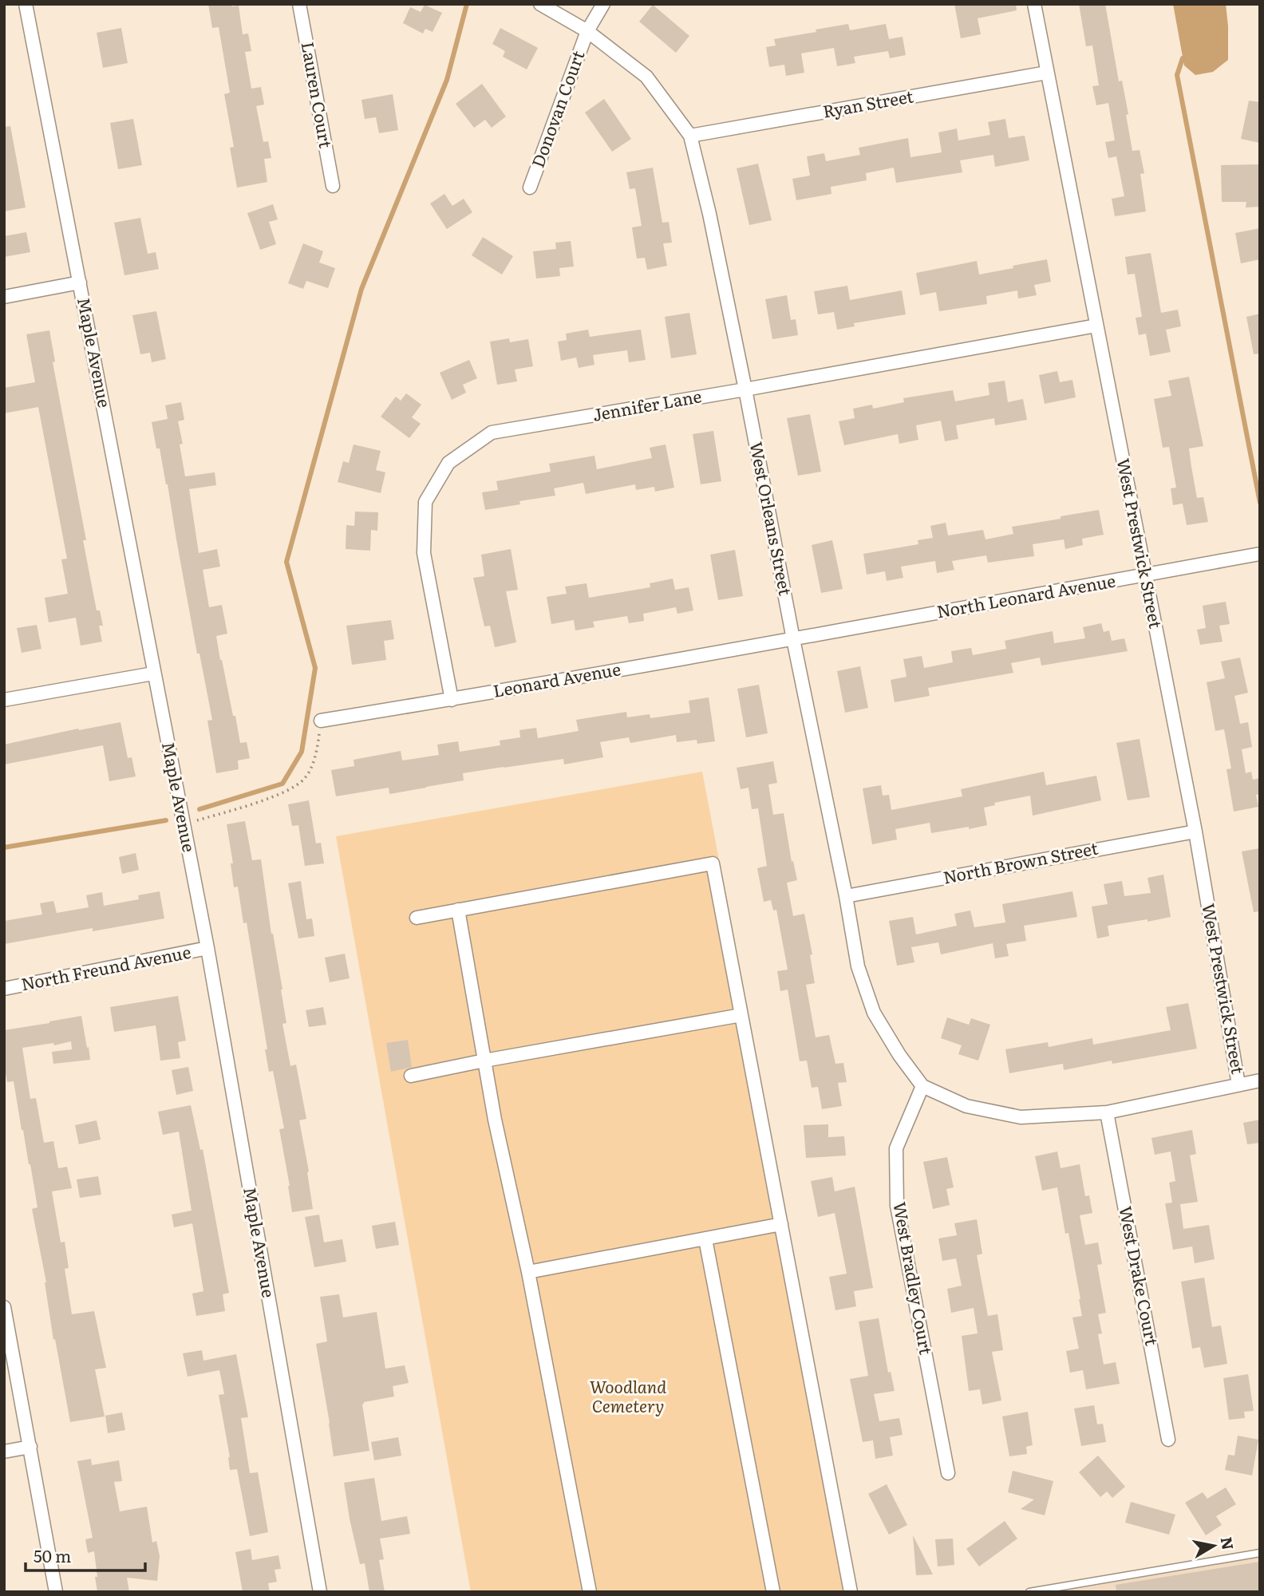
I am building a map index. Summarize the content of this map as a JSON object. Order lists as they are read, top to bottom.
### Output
{
  "streets": {
    "street": [
      "Lauren Court",
      "Ryan Street",
      "Donovan Court",
      "Maple Avenue",
      "Jennifer Lane",
      "West Orleans Street",
      "West Prestwick Street",
      "North Leonard Avenue",
      "Leonard Avenue",
      "North Brown Street",
      "North Freund Avenue",
      "West Drake Court",
      "West Bradley Court"
    ]
  },
  "crossings": [
    ["Ryan Street", "West Orleans Street"],
    ["Ryan Street", "West Prestwick Street"],
    ["Donovan Court", "West Orleans Street"],
    ["Maple Avenue", "North Freund Avenue"],
    ["Jennifer Lane", "West Orleans Street"],
    ["Jennifer Lane", "West Prestwick Street"],
    ["Jennifer Lane", "Leonard Avenue"],
    ["West Orleans Street", "North Leonard Avenue"],
    ["West Orleans Street", "Leonard Avenue"],
    ["West Orleans Street", "North Brown Street"],
    ["West Orleans Street", "West Bradley Court"],
    ["West Prestwick Street", "North Leonard Avenue"],
    ["West Prestwick Street", "North Brown Street"],
    ["North Leonard Avenue", "Leonard Avenue"]
  ],
  "parks": ["Woodland Cemetery"],
  "scale_bar": "50 m",
  "north": "right"
}
